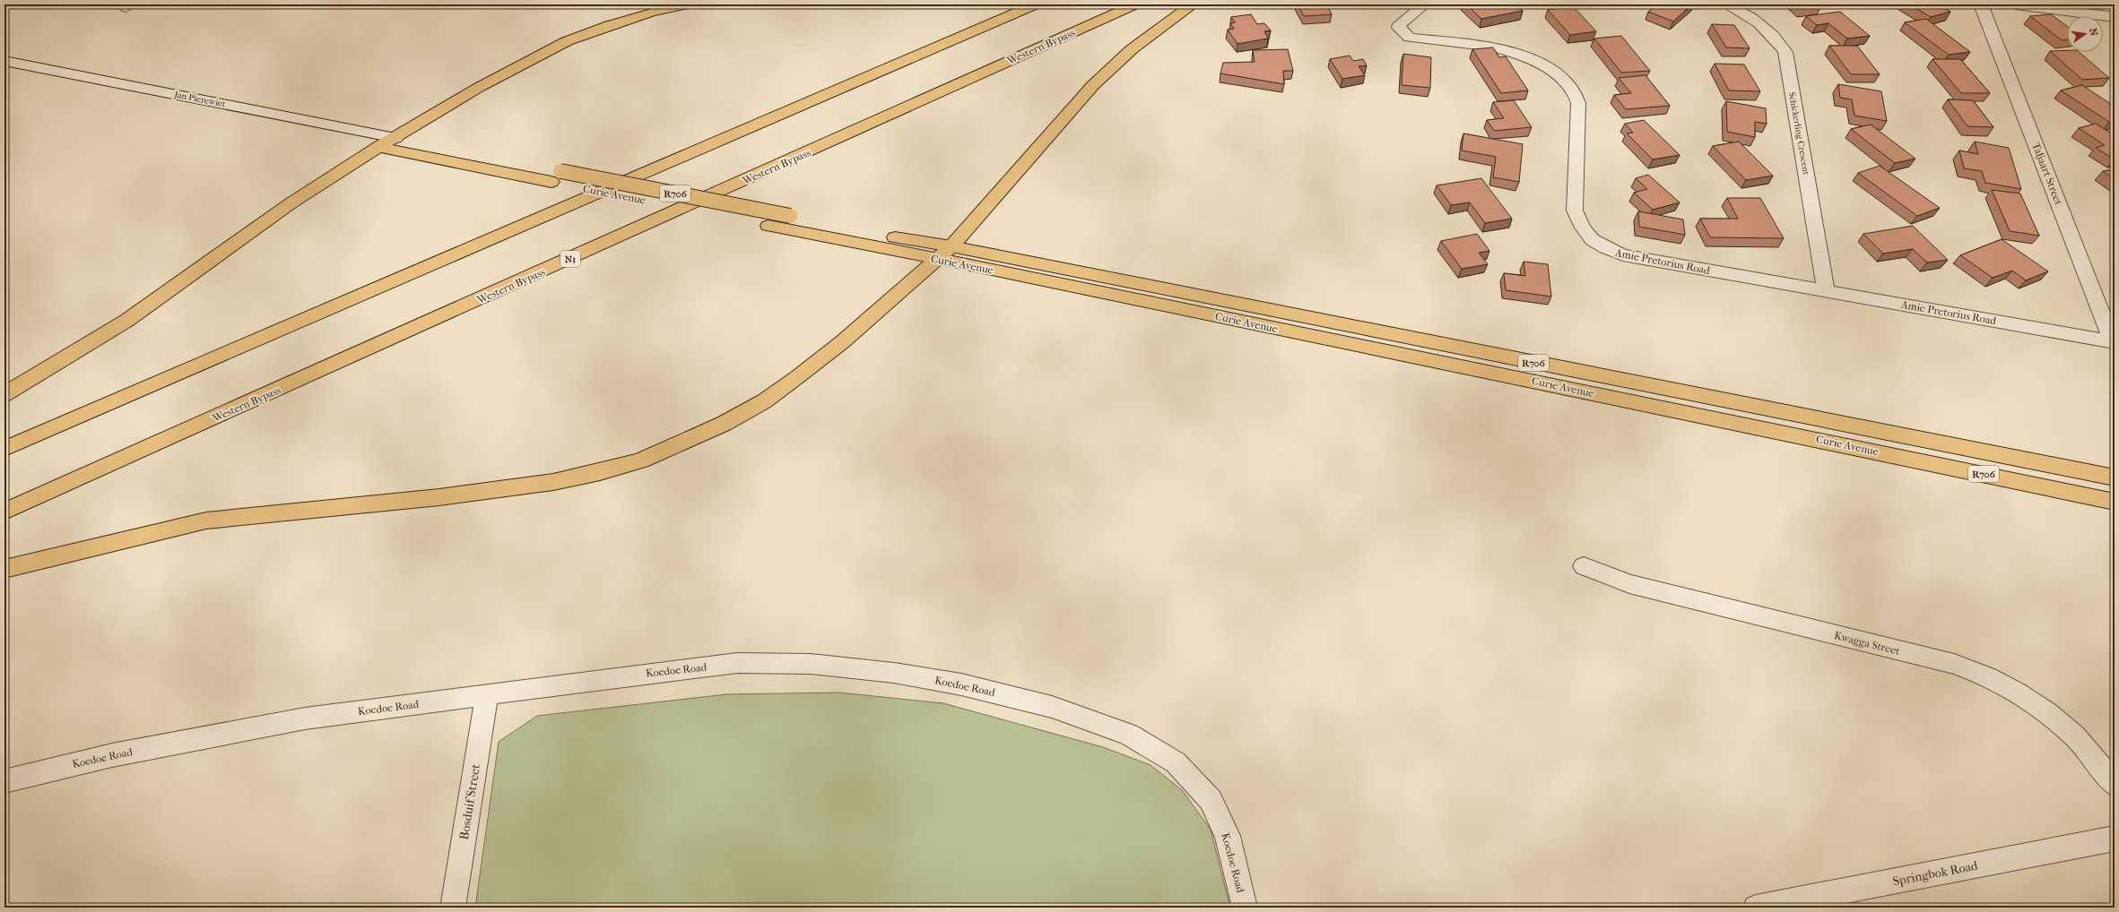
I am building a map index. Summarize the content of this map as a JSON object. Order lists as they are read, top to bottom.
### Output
{
  "streets": {
    "main road": [
      "Western Bypass",
      "R706",
      "Curie Avenue",
      "N1"
    ],
    "street": [
      "Jan Pierewiet",
      "Schickerling Crescent",
      "Taljaart Street",
      "Amie Pretorius Road",
      "Kwagga Street",
      "Koedoe Road",
      "Bosduif Street",
      "Springbok Road"
    ]
  },
  "crossings": [
    ["Jan Pierewiet", "Curie Avenue"],
    ["Schickerling Crescent", "Amie Pretorius Road"],
    ["Taljaart Street", "Amie Pretorius Road"],
    ["Koedoe Road", "Bosduif Street"]
  ],
  "north": "right"
}
